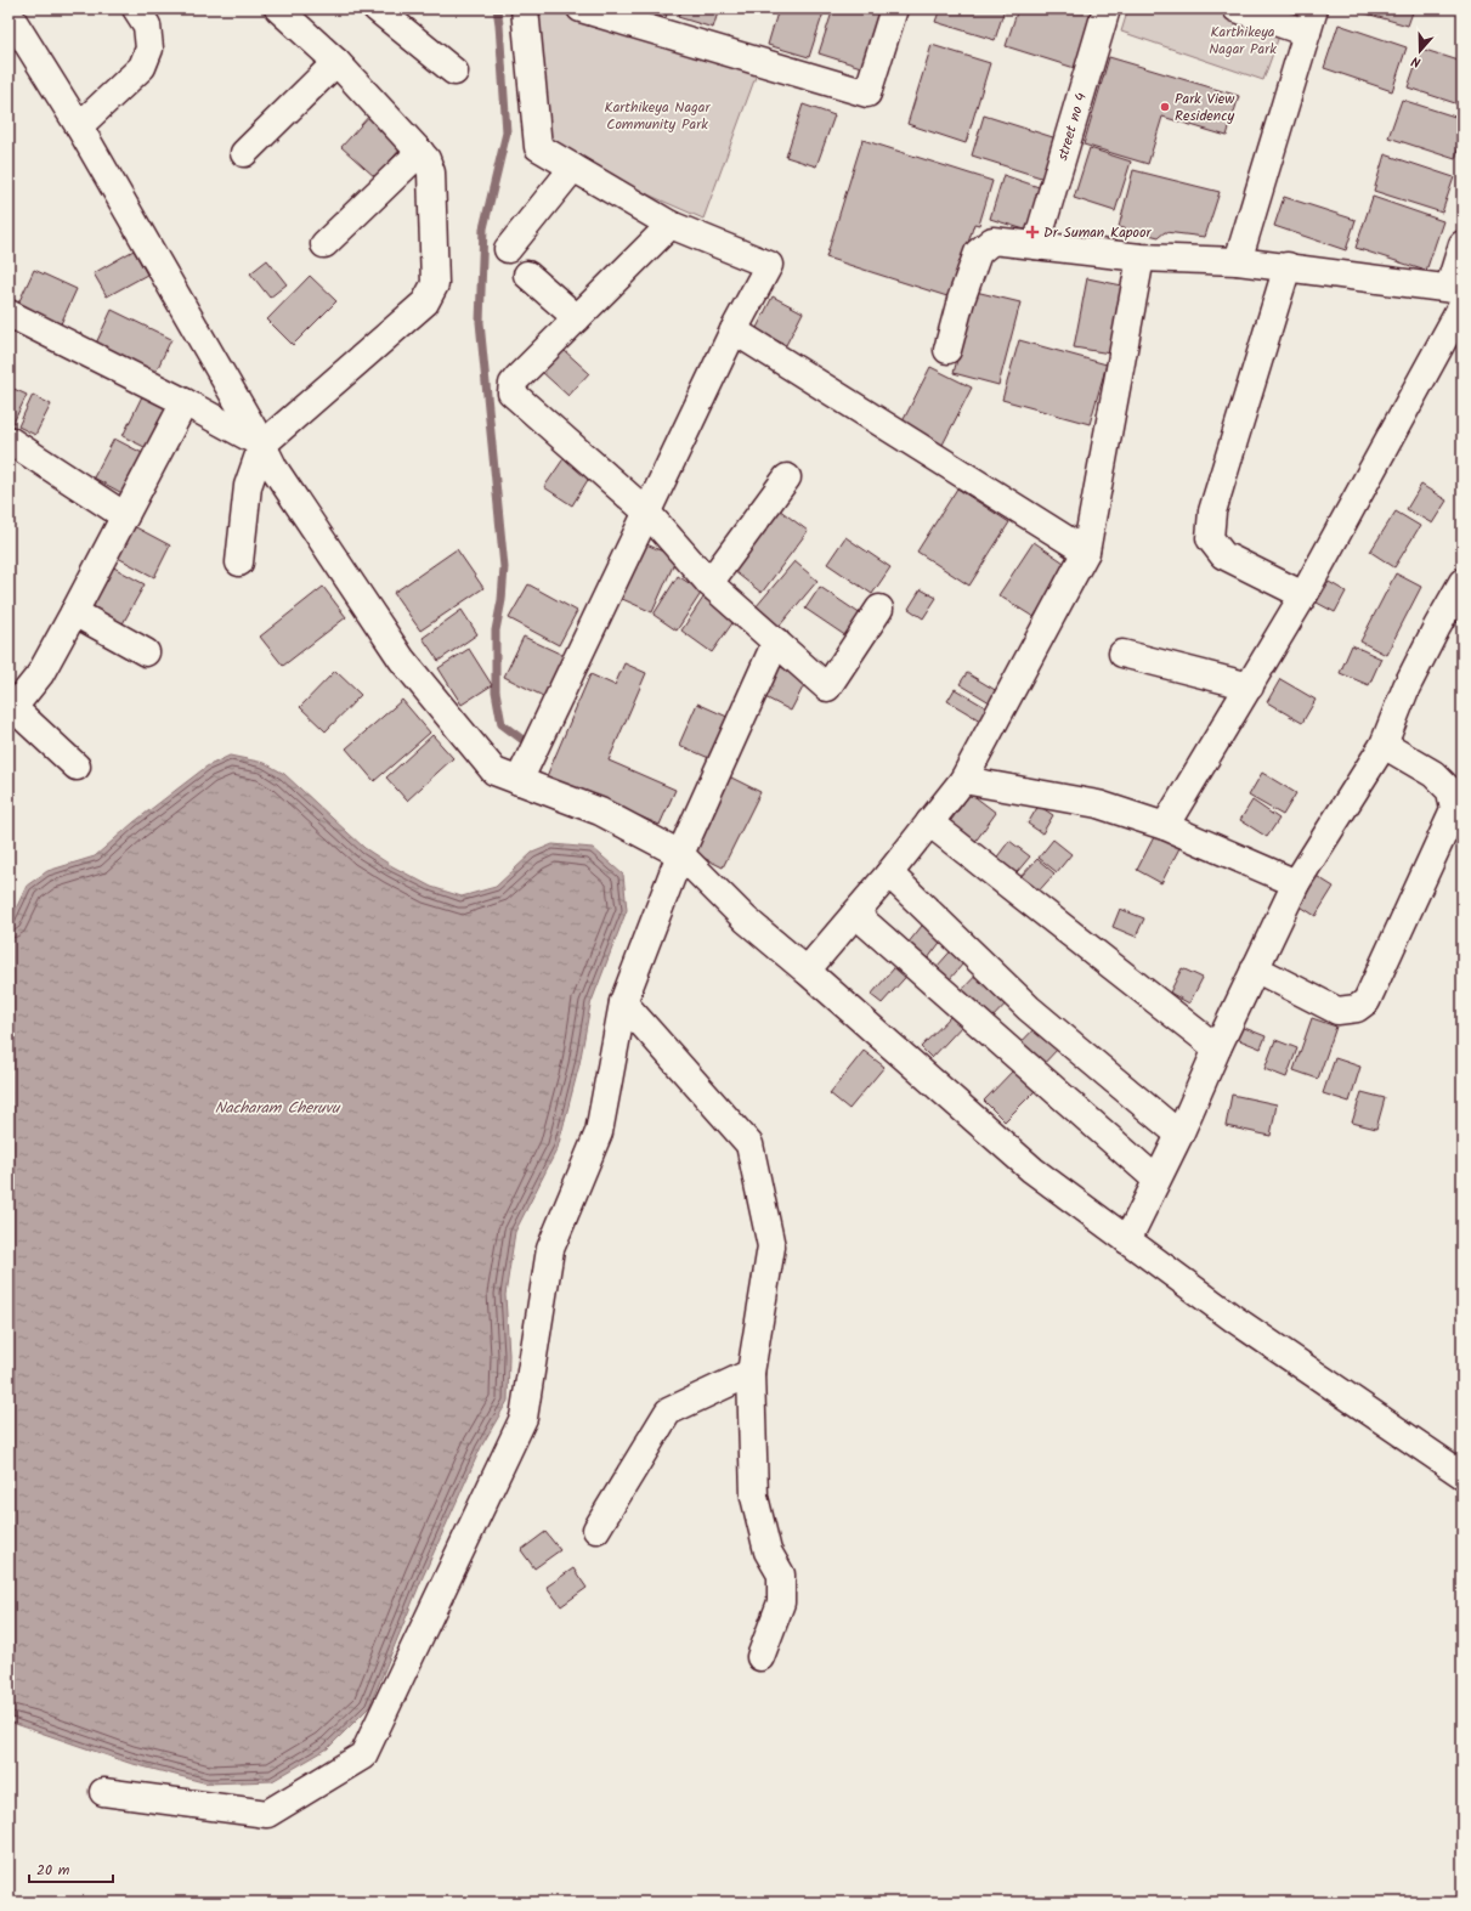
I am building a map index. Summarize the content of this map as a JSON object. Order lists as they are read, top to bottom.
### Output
{
  "streets": {
    "street": ["street no 4"]
  },
  "water": ["Nacharam Cheruvu"],
  "parks": ["Karthikeya Nagar Park", "Karthikeya Nagar Community Park"],
  "places": {
    "other": ["Park View Residency"],
    "health": ["Dr Suman Kapoor"]
  },
  "scale_bar": "20 m",
  "north": "bottom"
}
